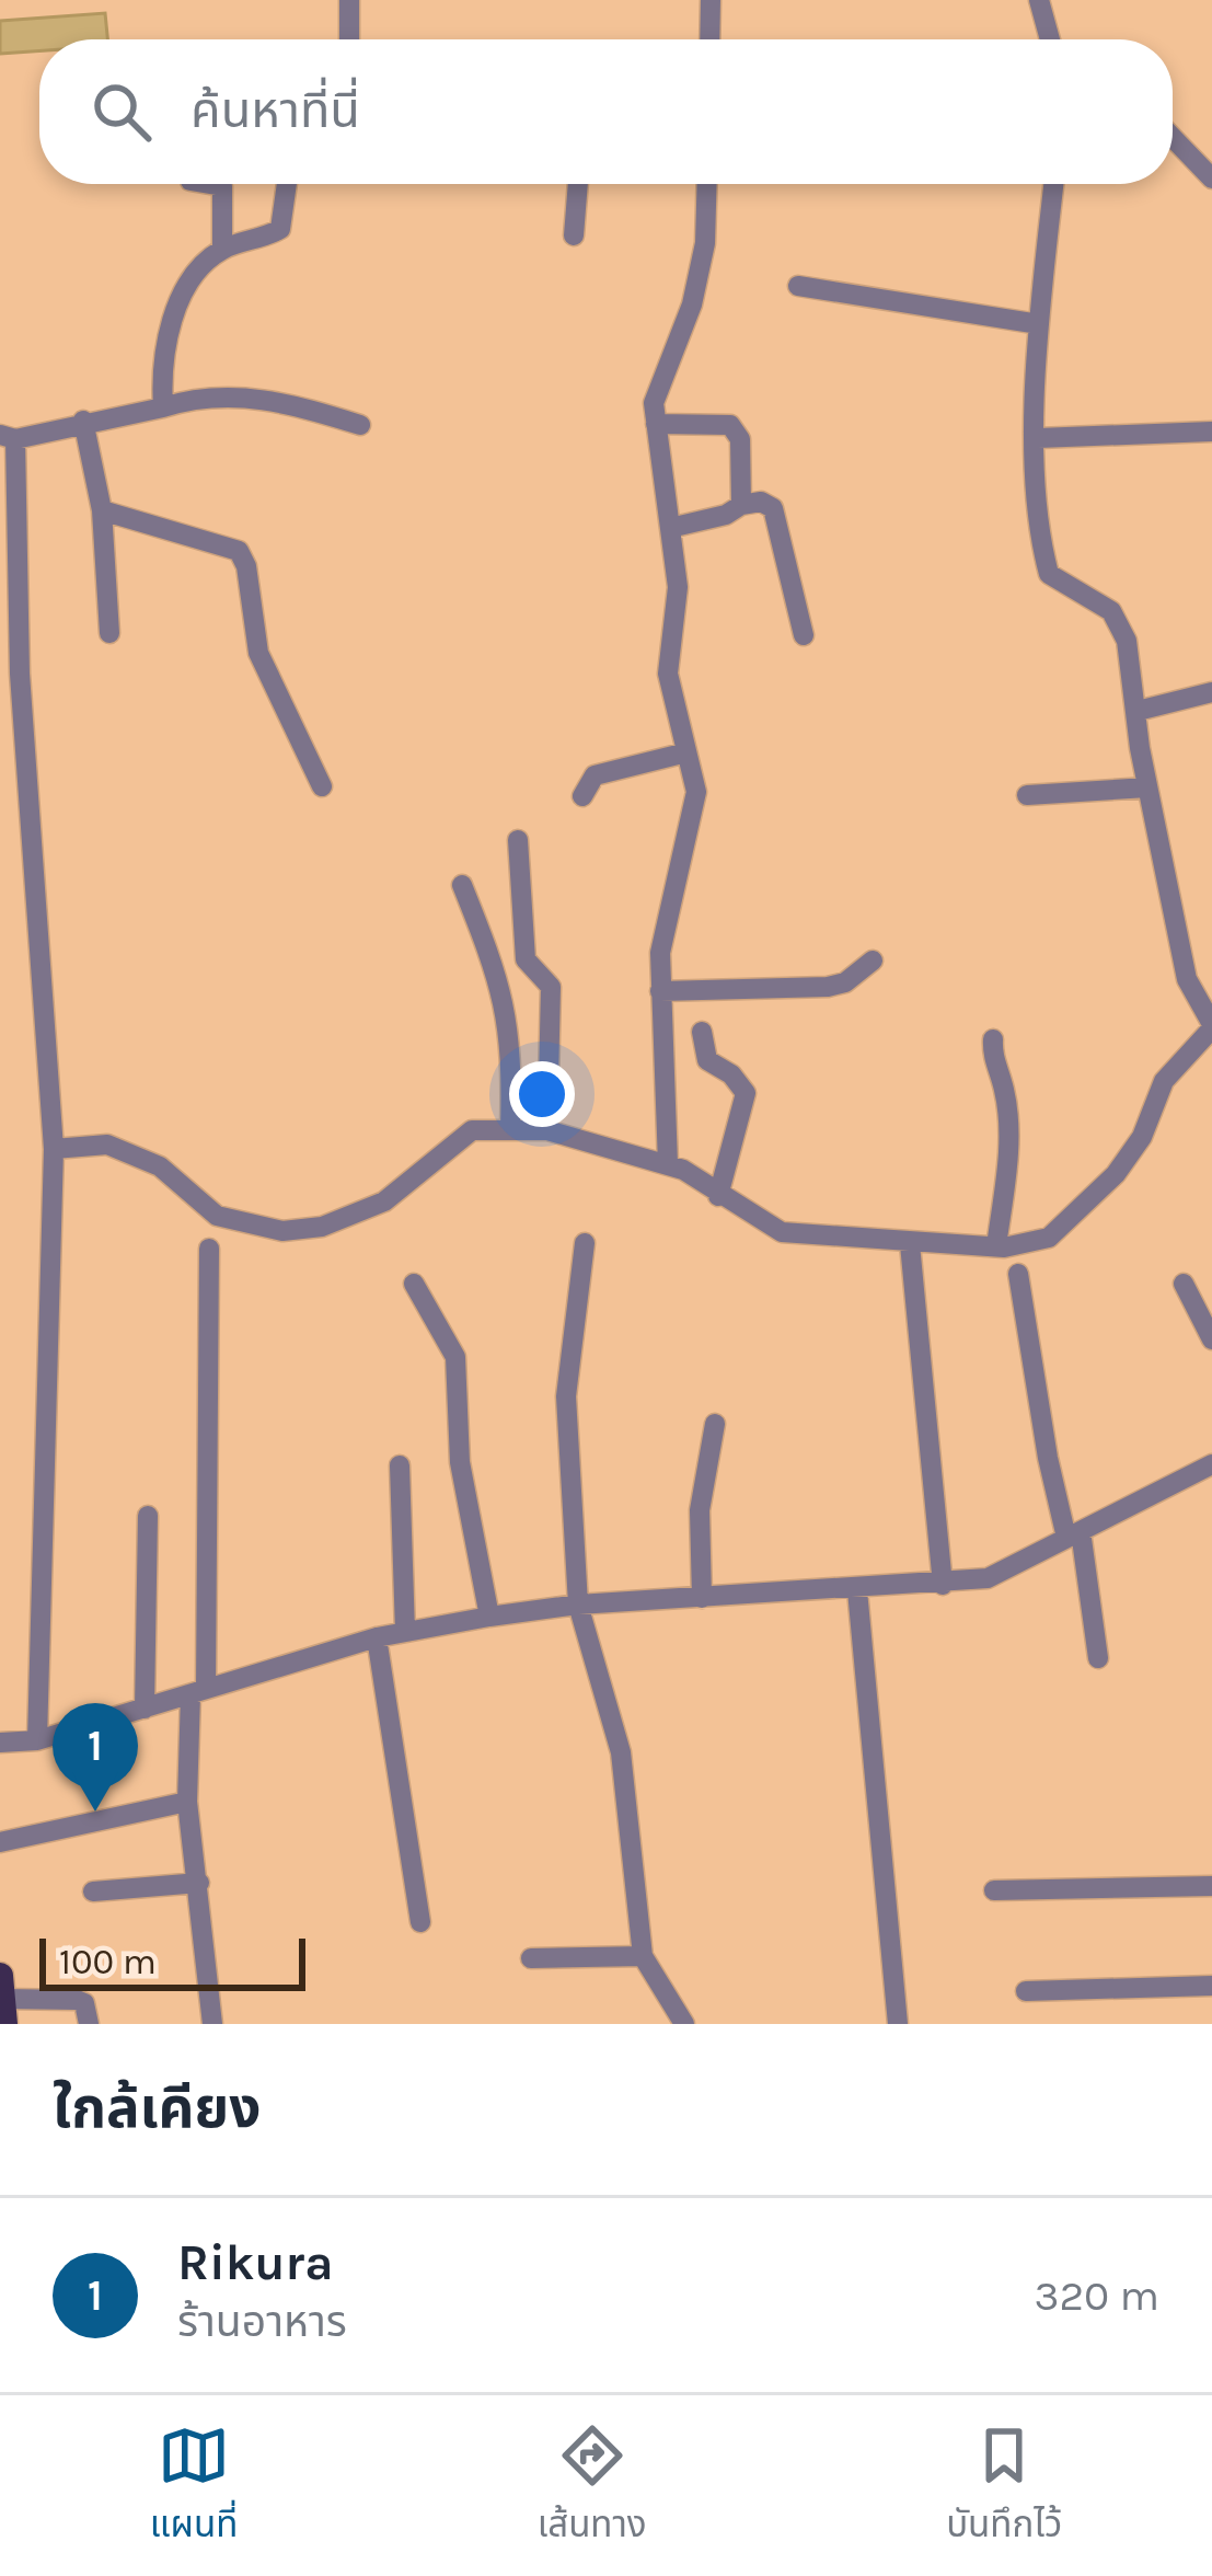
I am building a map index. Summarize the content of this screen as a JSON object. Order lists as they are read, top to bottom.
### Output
{
  "scale_bar": "100 m",
  "page": {
    "search": "ค้นหาที่นี่",
    "pins": "1",
    "scale": "100 m",
    "heading": "ใกล้เคียง",
    "list": [
      {
        "mark": "1",
        "name": "Rikura",
        "note": "ร้านอาหาร",
        "value": "320 m"
      }
    ],
    "nav": ["แผนที่", "เส้นทาง", "บันทึกไว้"]
  }
}
